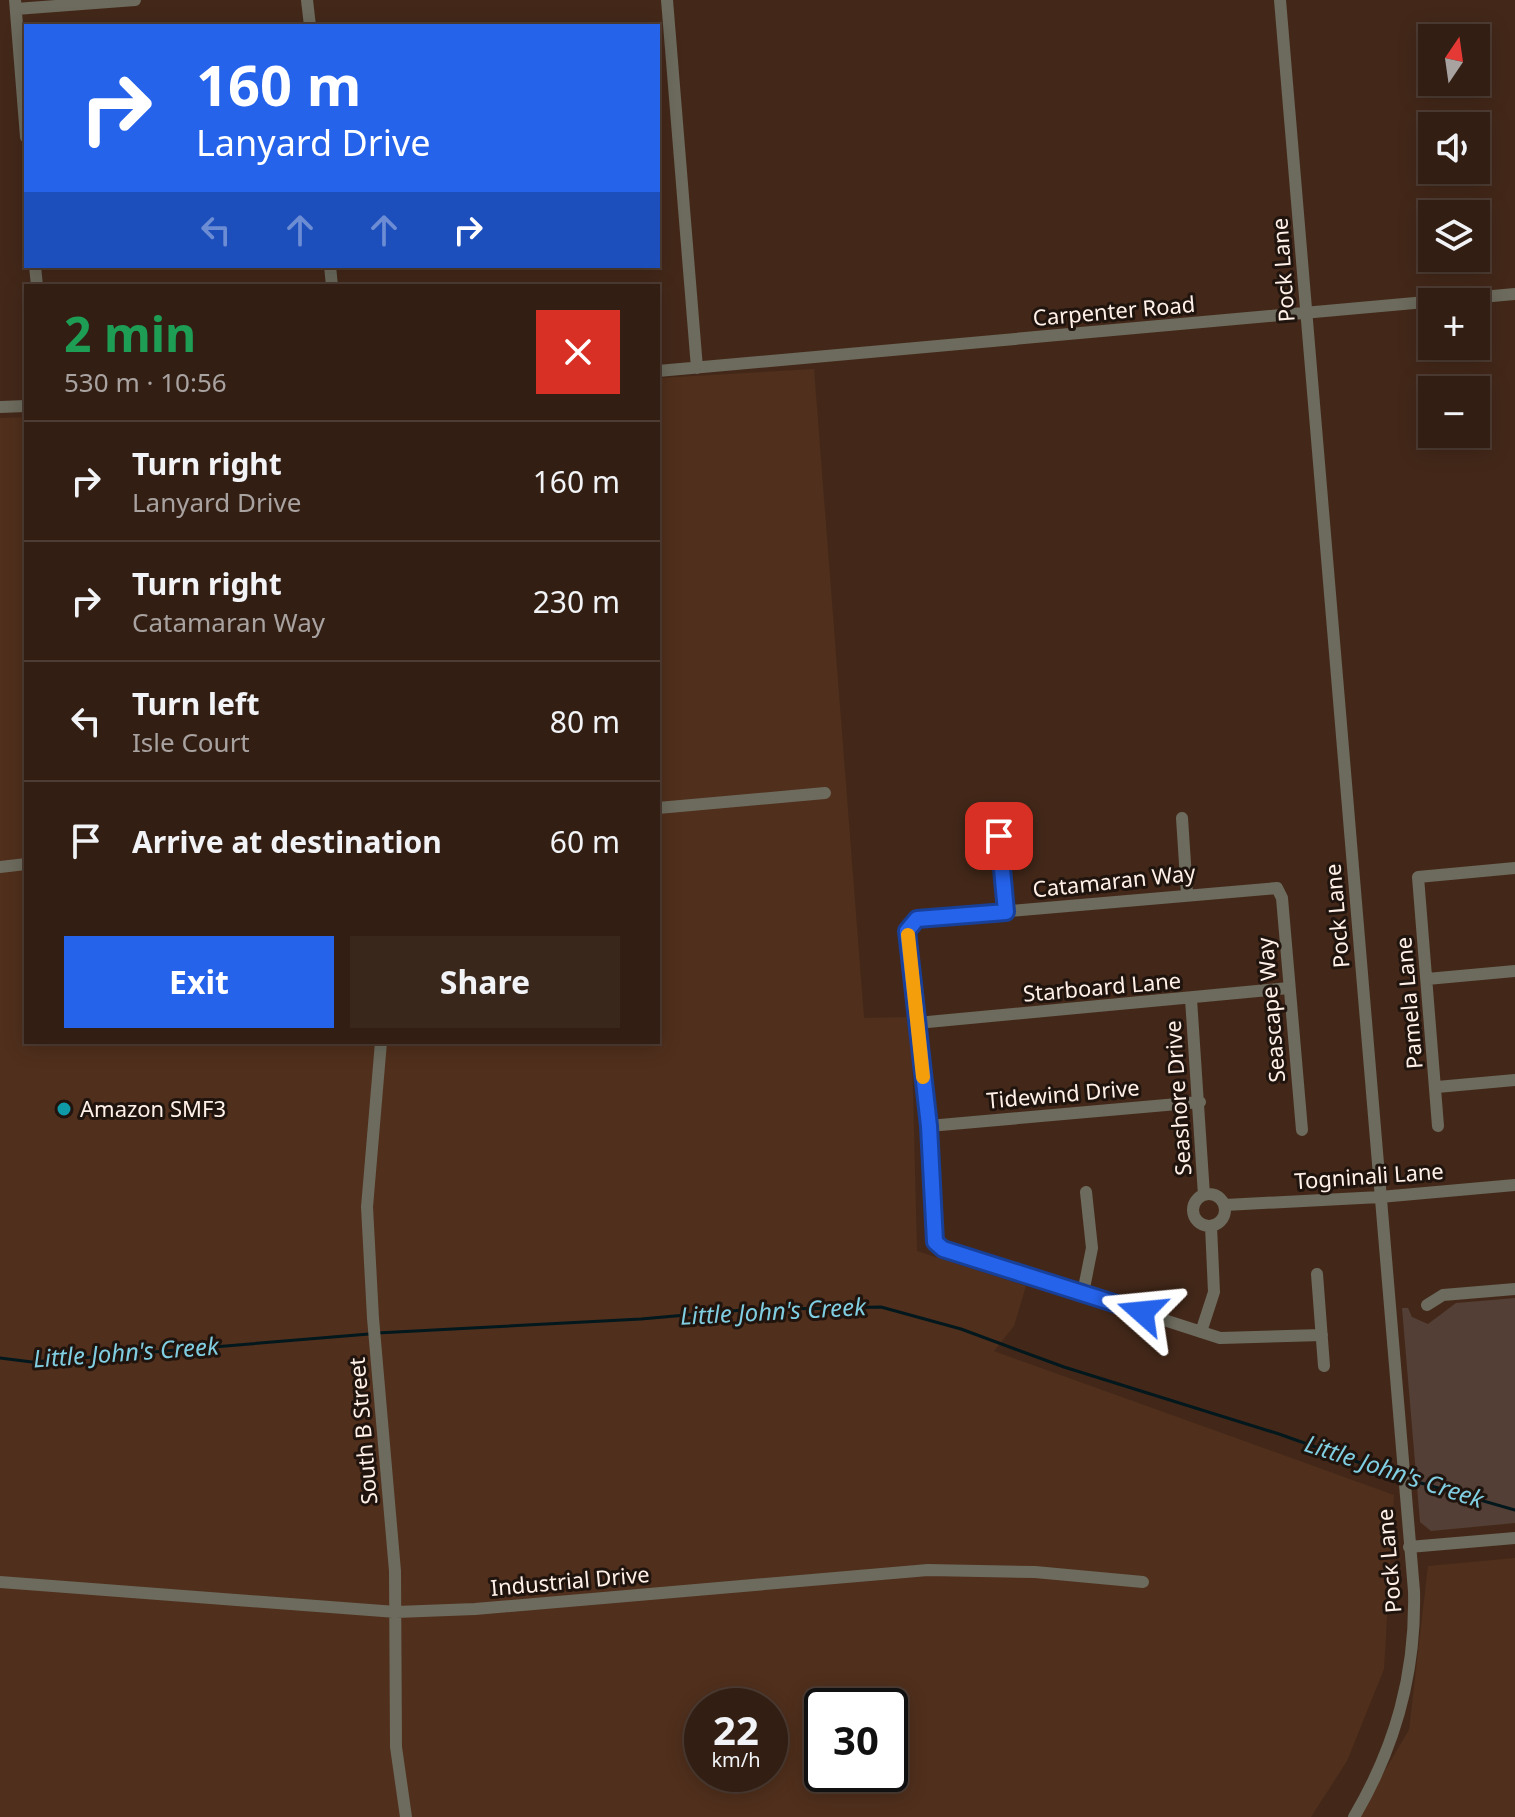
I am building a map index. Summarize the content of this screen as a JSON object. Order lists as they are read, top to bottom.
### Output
{
  "streets": {
    "street": [
      "Pock Lane",
      "Carpenter Road",
      "Catamaran Way",
      "Starboard Lane",
      "Pamela Lane",
      "Seascape Way",
      "Tidewind Drive",
      "Seashore Drive",
      "Togninali Lane",
      "South B Street",
      "Industrial Drive"
    ]
  },
  "crossings": [
    ["Pock Lane", "Carpenter Road"],
    ["Pock Lane", "Togninali Lane"],
    ["Catamaran Way", "Starboard Lane"],
    ["Catamaran Way", "Seascape Way"],
    ["Starboard Lane", "Seascape Way"],
    ["Starboard Lane", "Seashore Drive"],
    ["Tidewind Drive", "Seashore Drive"],
    ["Seashore Drive", "Togninali Lane"],
    ["South B Street", "Industrial Drive"]
  ],
  "water": ["Little John's Creek"],
  "places": ["Amazon SMF3"],
  "north": "top",
  "page": {
    "map_buttons": ["+", "−"],
    "turn": ["160 m", "Lanyard Drive"],
    "heading": ["2 min", "530 m · 10:56"],
    "list": [
      {
        "name": "Turn right",
        "note": "Lanyard Drive",
        "value": "160 m"
      },
      {
        "name": "Turn right",
        "note": "Catamaran Way",
        "value": "230 m"
      },
      {
        "name": "Turn left",
        "note": "Isle Court",
        "value": "80 m"
      },
      {
        "name": "Arrive at destination",
        "value": "60 m"
      }
    ],
    "buttons": ["Exit", "Share"],
    "speed": "22 km/h",
    "limit": "30"
  }
}
